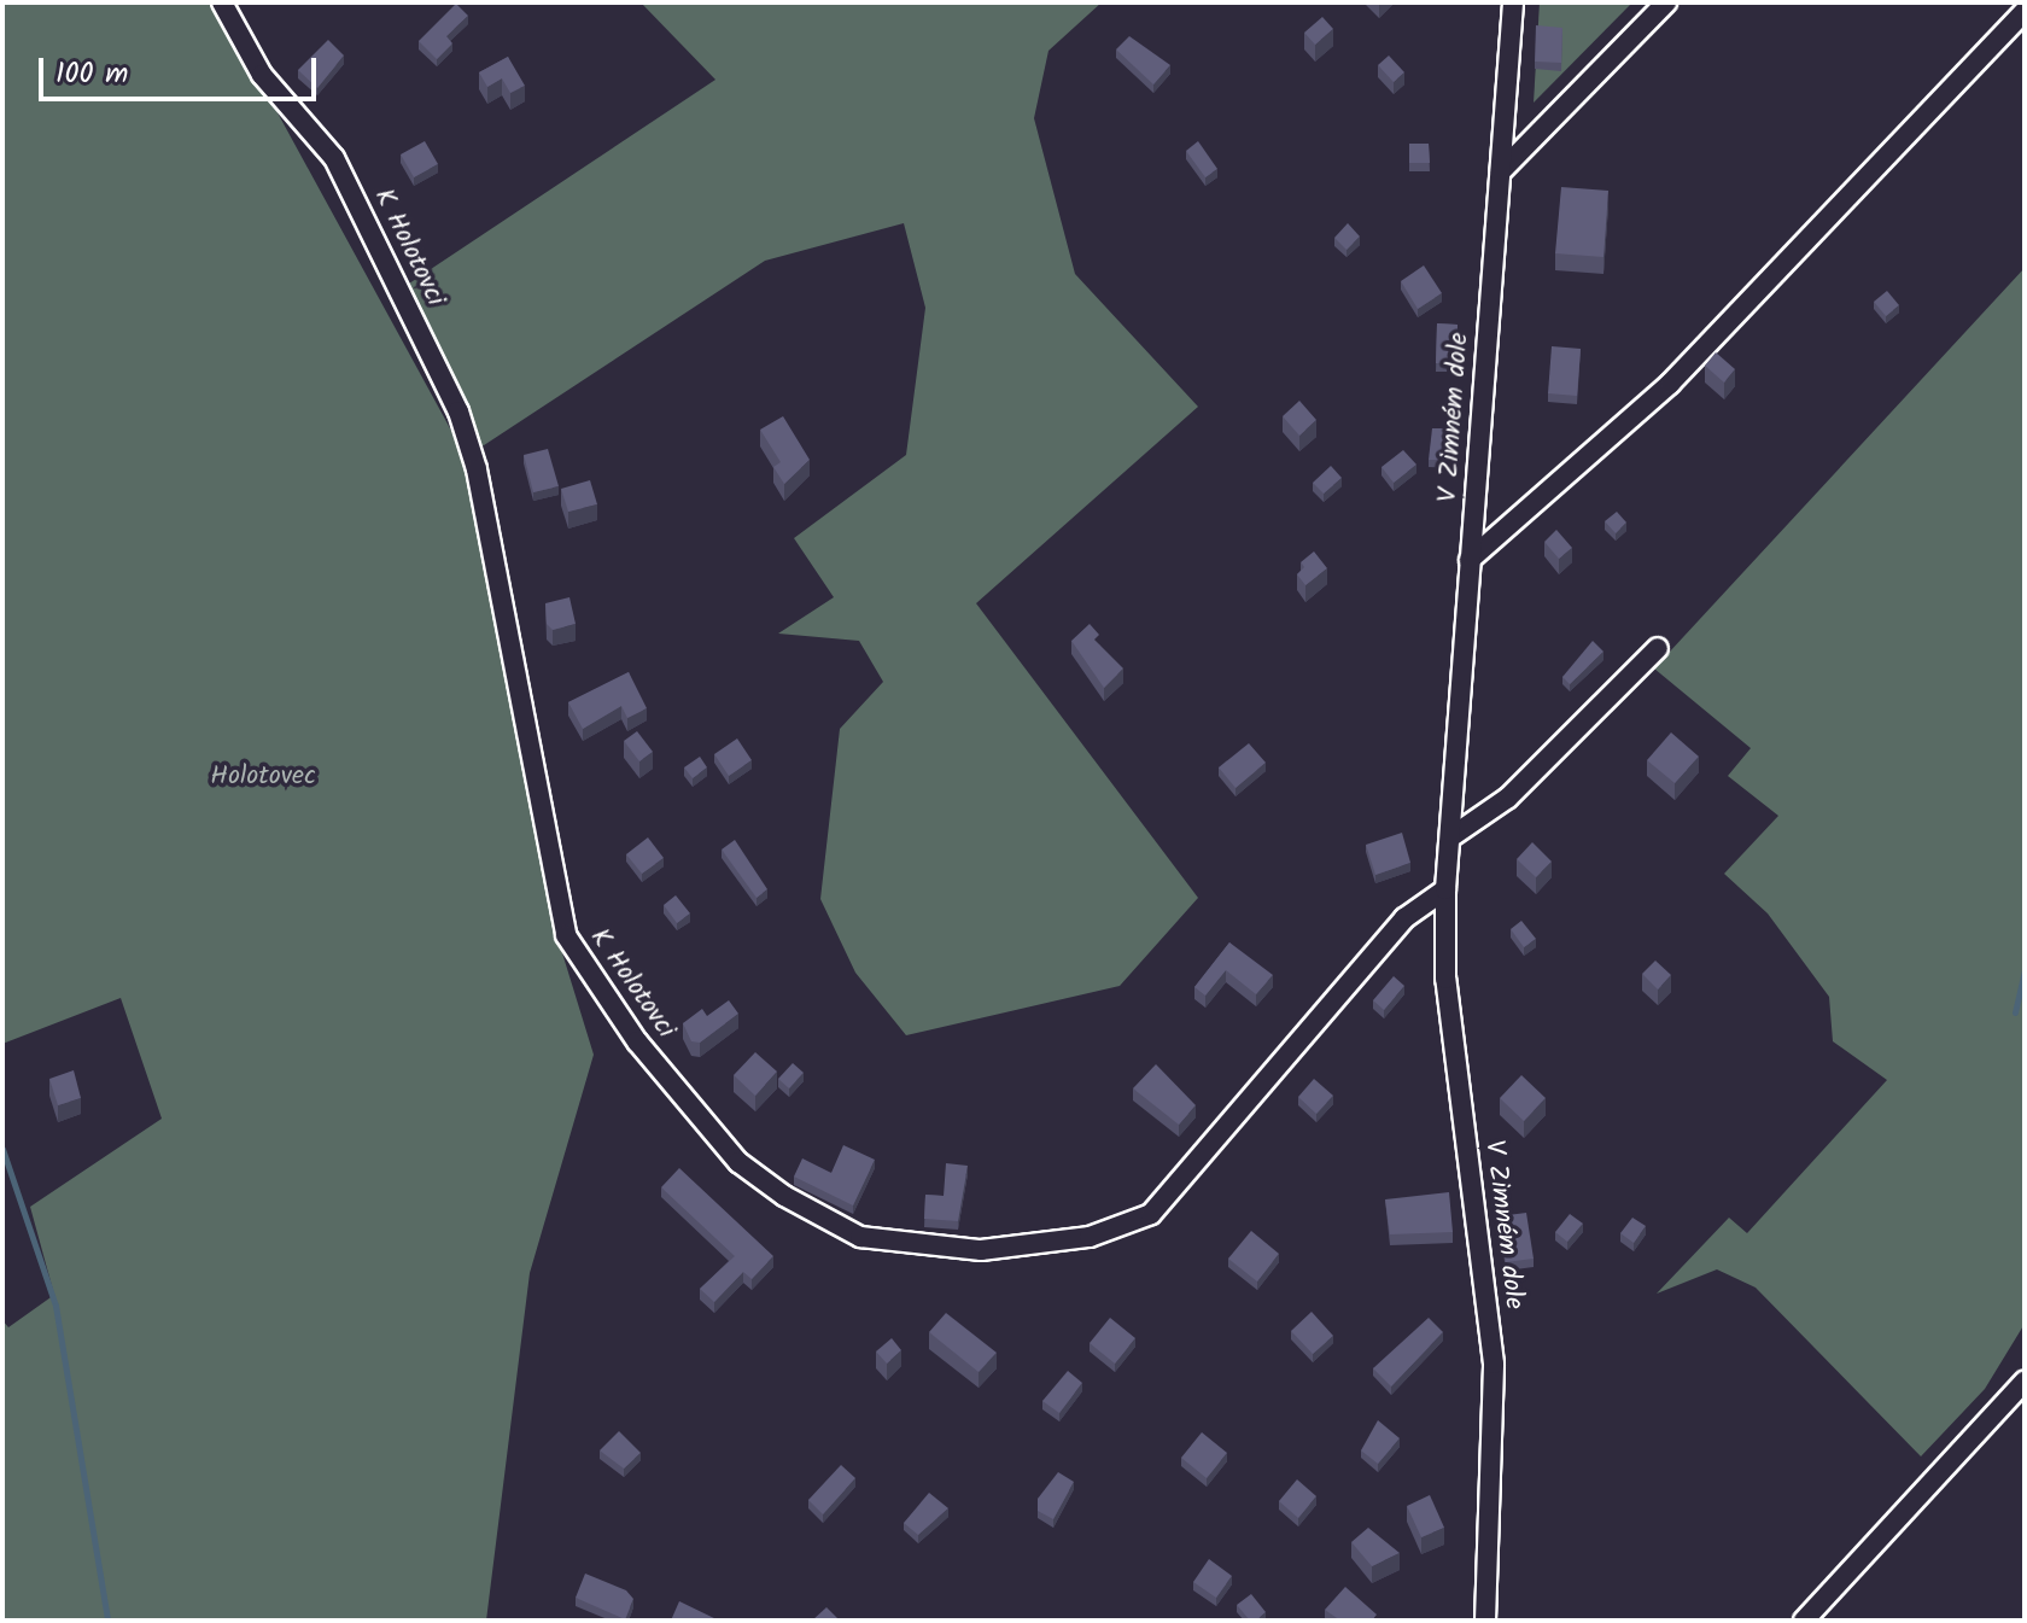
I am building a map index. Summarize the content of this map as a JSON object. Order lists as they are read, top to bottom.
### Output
{
  "streets": {
    "street": ["K Holotovci", "V Zimném dole"]
  },
  "crossings": [
    ["K Holotovci", "V Zimném dole"]
  ],
  "parks": ["Holotovec"],
  "scale_bar": "100 m"
}
